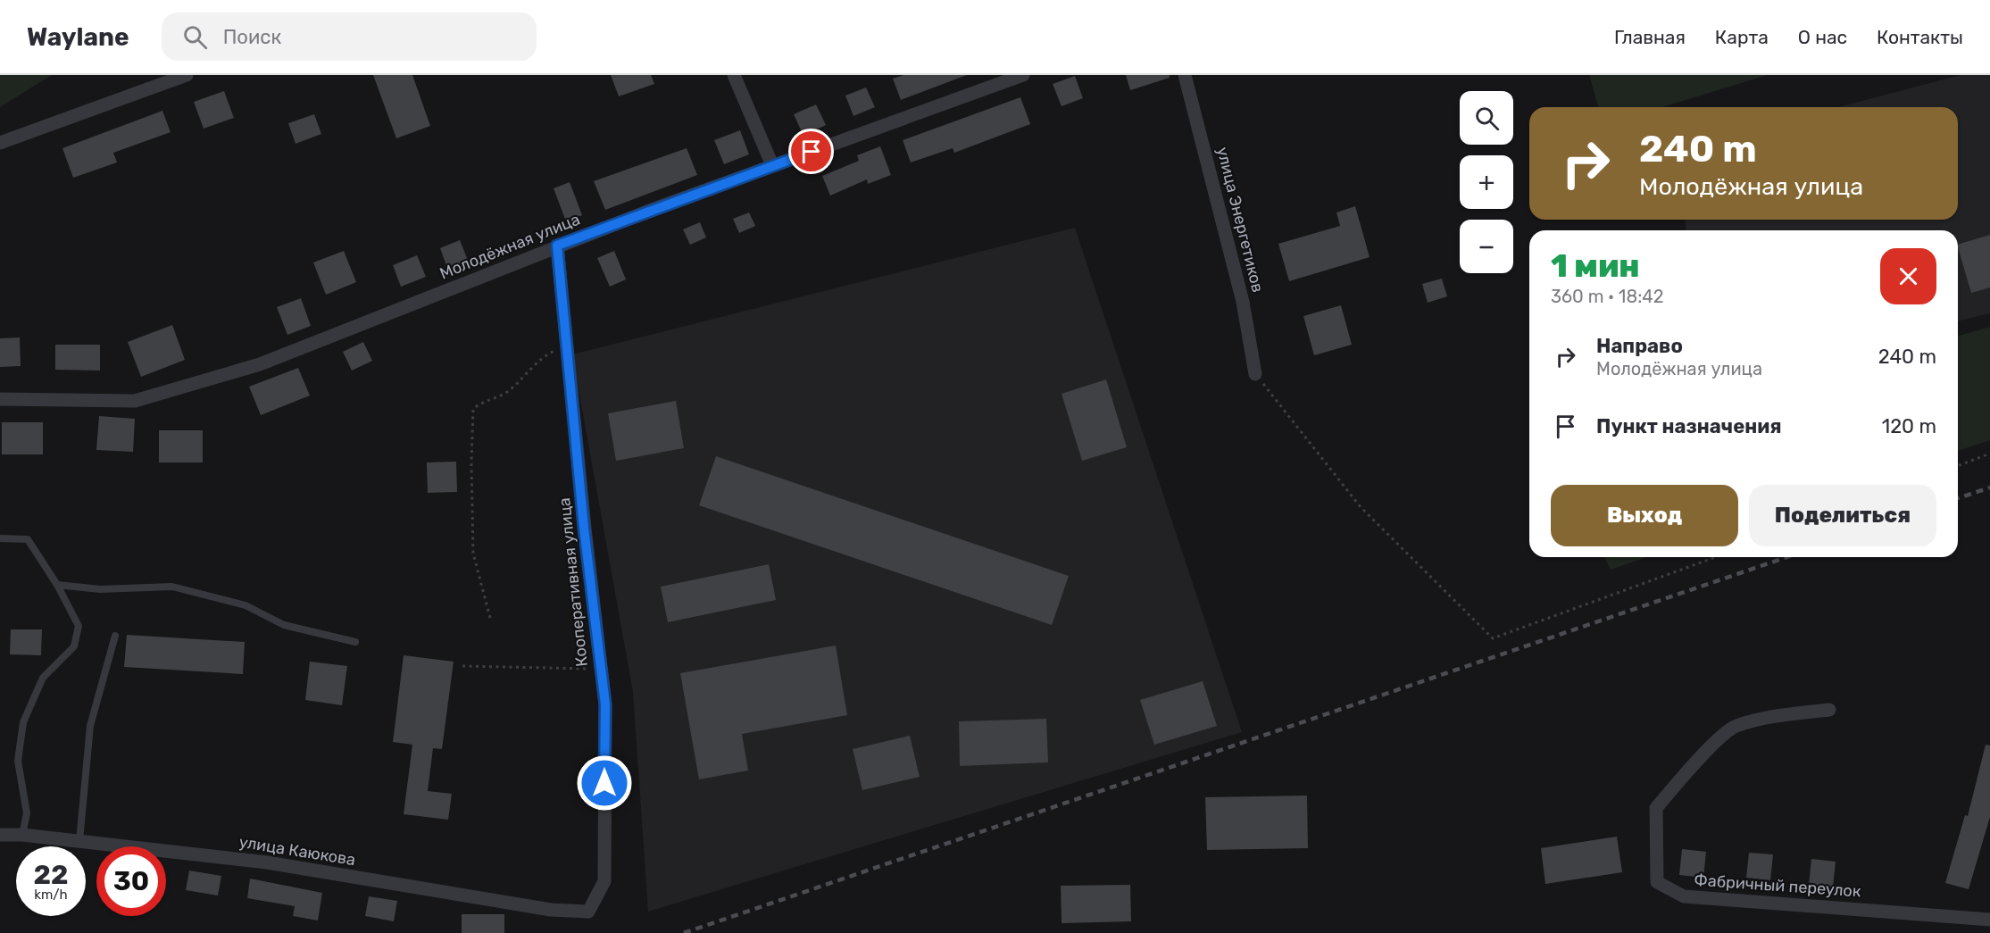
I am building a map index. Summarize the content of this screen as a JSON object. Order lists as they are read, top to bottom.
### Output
{
  "streets": {
    "street": [
      "улица Энергетиков",
      "Молодёжная улица",
      "Кооперативная улица",
      "улица Каюкова",
      "Фабричный переулок"
    ]
  },
  "crossings": [
    ["Молодёжная улица", "Кооперативная улица"],
    ["Кооперативная улица", "улица Каюкова"]
  ],
  "page": {
    "header": "Waylane",
    "search": "Поиск",
    "nav": [
      "Главная",
      "Карта",
      "О нас",
      "Контакты"
    ],
    "map_buttons": ["+", "−"],
    "turn": ["240 m", "Молодёжная улица"],
    "heading": ["1 мин", "360 m · 18:42"],
    "list": [
      {
        "name": "Направо",
        "note": "Молодёжная улица",
        "value": "240 m"
      },
      {
        "name": "Пункт назначения",
        "value": "120 m"
      }
    ],
    "buttons": ["Выход", "Поделиться"],
    "speed": "22 km/h",
    "limit": "30"
  }
}
